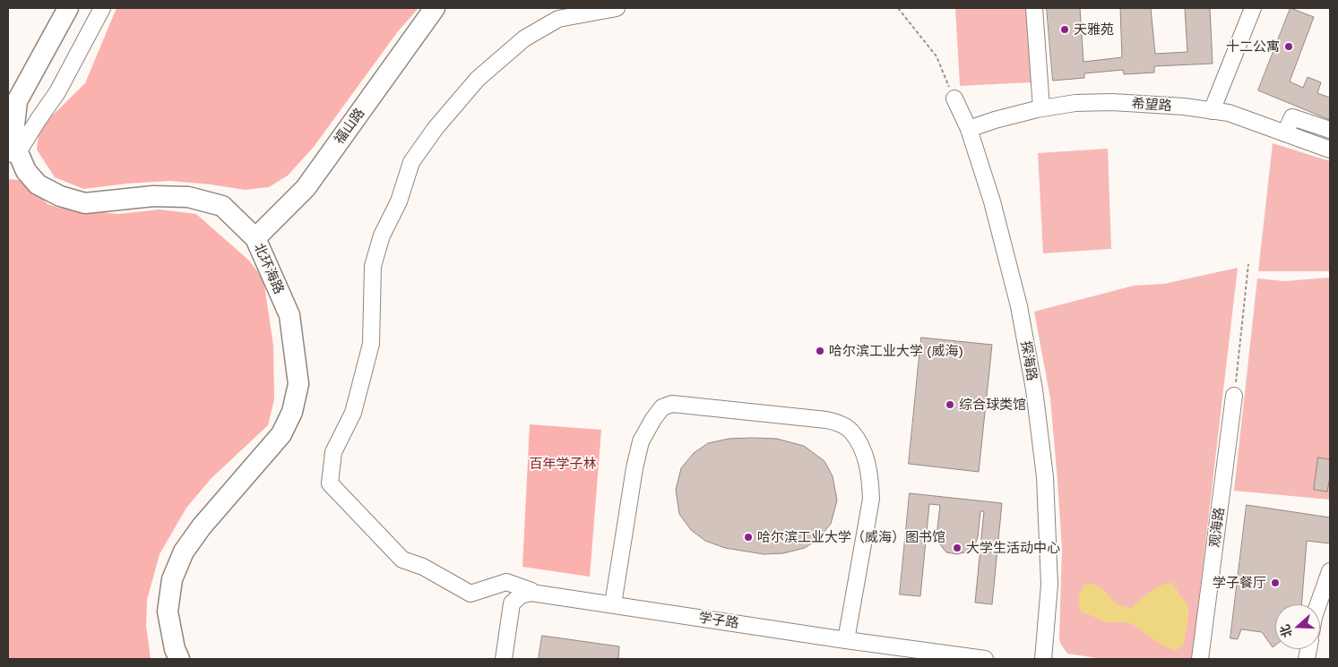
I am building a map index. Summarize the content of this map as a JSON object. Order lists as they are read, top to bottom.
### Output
{
  "streets": {
    "main road": ["福山路", "北环海路"],
    "street": [
      "希望路",
      "探海路",
      "观海路",
      "学子路"
    ]
  },
  "crossings": [
    ["希望路", "探海路"],
    ["福山路", "北环海路"]
  ],
  "parks": ["百年学子林"],
  "places": [
    "天雅苑",
    "十二公寓",
    "哈尔滨工业大学 (威海)",
    "综合球类馆",
    "哈尔滨工业大学（威海）图书馆",
    "大学生活动中心",
    "学子餐厅"
  ],
  "north": "left"
}
